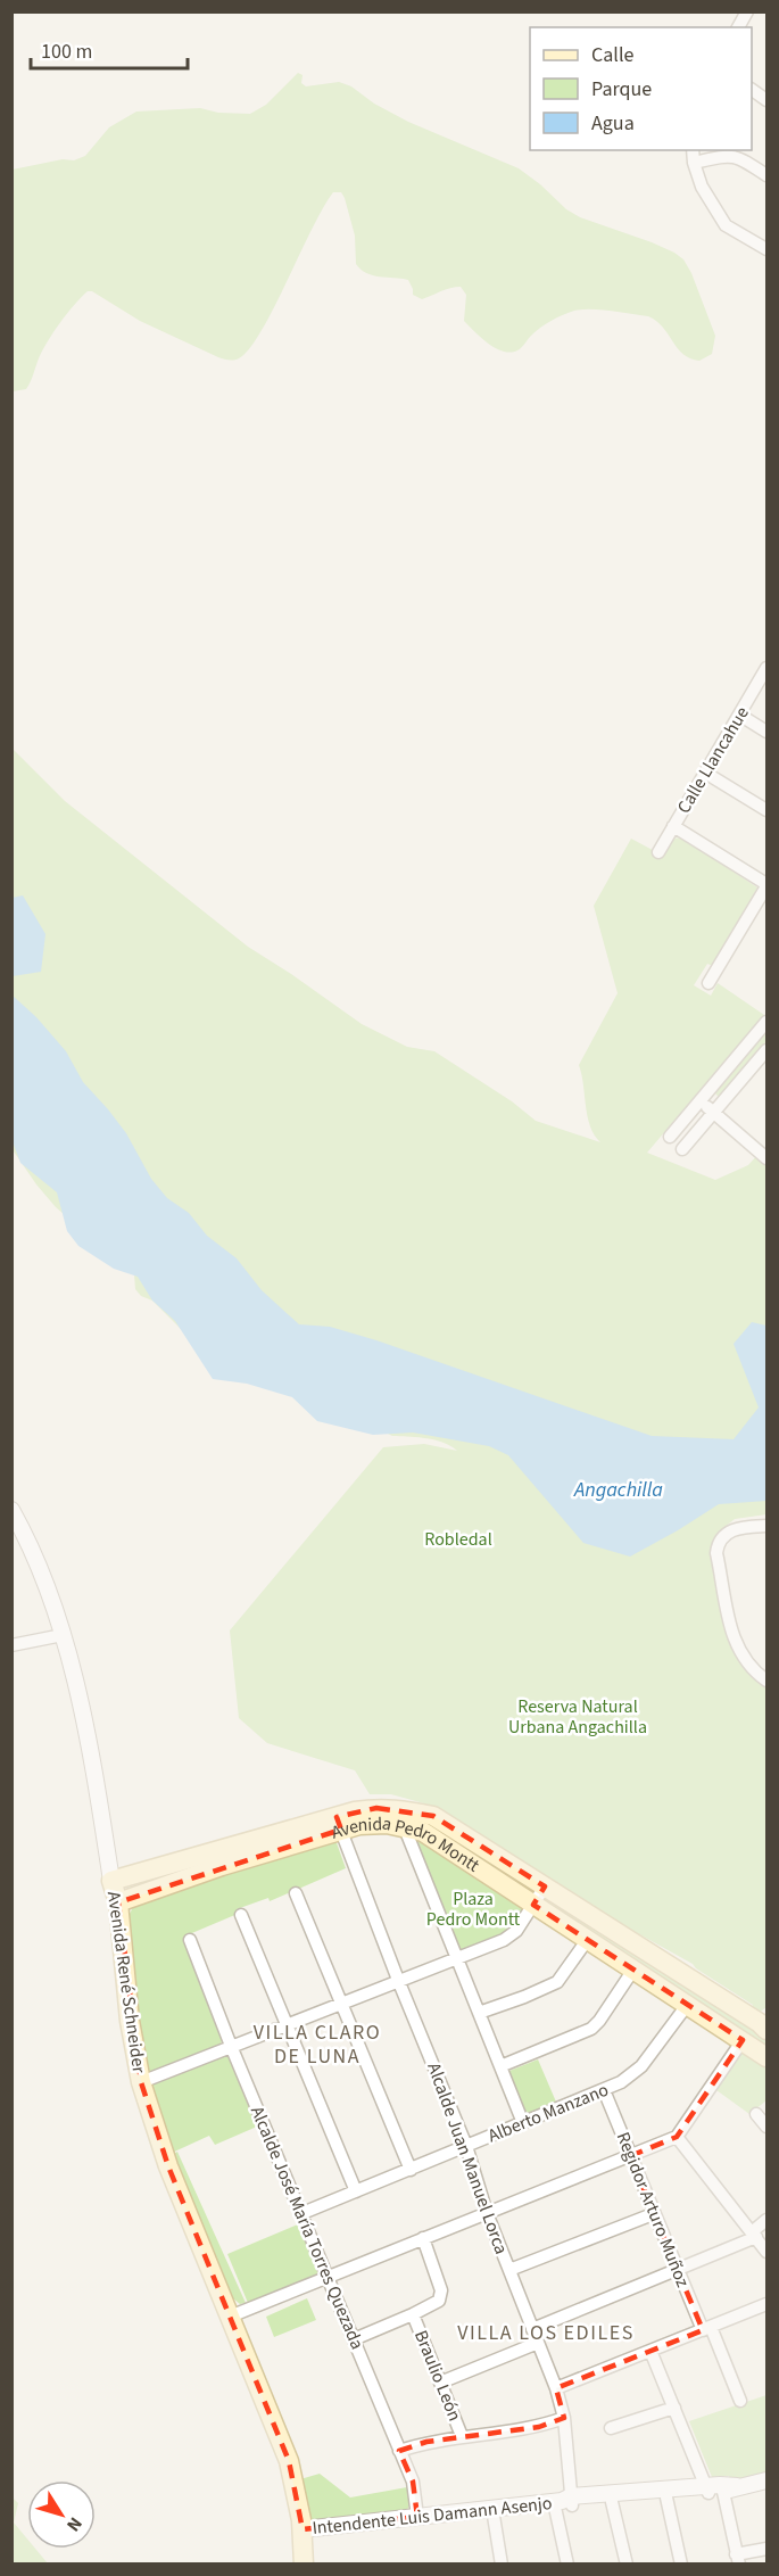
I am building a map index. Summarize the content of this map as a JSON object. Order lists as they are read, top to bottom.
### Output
{
  "streets": {
    "main road": ["Avenida Pedro Montt", "Avenida René Schneider"],
    "street": [
      "Calle Llancahue",
      "Alberto Manzano",
      "Alcalde Juan Manuel Lorca",
      "Regidor Arturo Muñoz",
      "Alcalde José María Torres Quezada",
      "Braulio León",
      "Intendente Luis Damann Asenjo"
    ]
  },
  "crossings": [
    ["Avenida Pedro Montt", "Avenida René Schneider"],
    ["Avenida Pedro Montt", "Alberto Manzano"],
    ["Avenida Pedro Montt", "Alcalde Juan Manuel Lorca"],
    ["Avenida René Schneider", "Intendente Luis Damann Asenjo"],
    ["Alberto Manzano", "Alcalde Juan Manuel Lorca"],
    ["Alberto Manzano", "Regidor Arturo Muñoz"],
    ["Alberto Manzano", "Alcalde José María Torres Quezada"],
    ["Alcalde Juan Manuel Lorca", "Intendente Luis Damann Asenjo"],
    ["Alcalde José María Torres Quezada", "Intendente Luis Damann Asenjo"]
  ],
  "districts": ["VILLA CLARO DE LUNA", "VILLA LOS EDILES"],
  "water": ["Angachilla"],
  "parks": ["Robledal", "Reserva Natural Urbana Angachilla", "Plaza Pedro Montt"],
  "legend": ["Calle", "Parque", "Agua"],
  "scale_bar": "100 m",
  "north": "bottom right"
}
